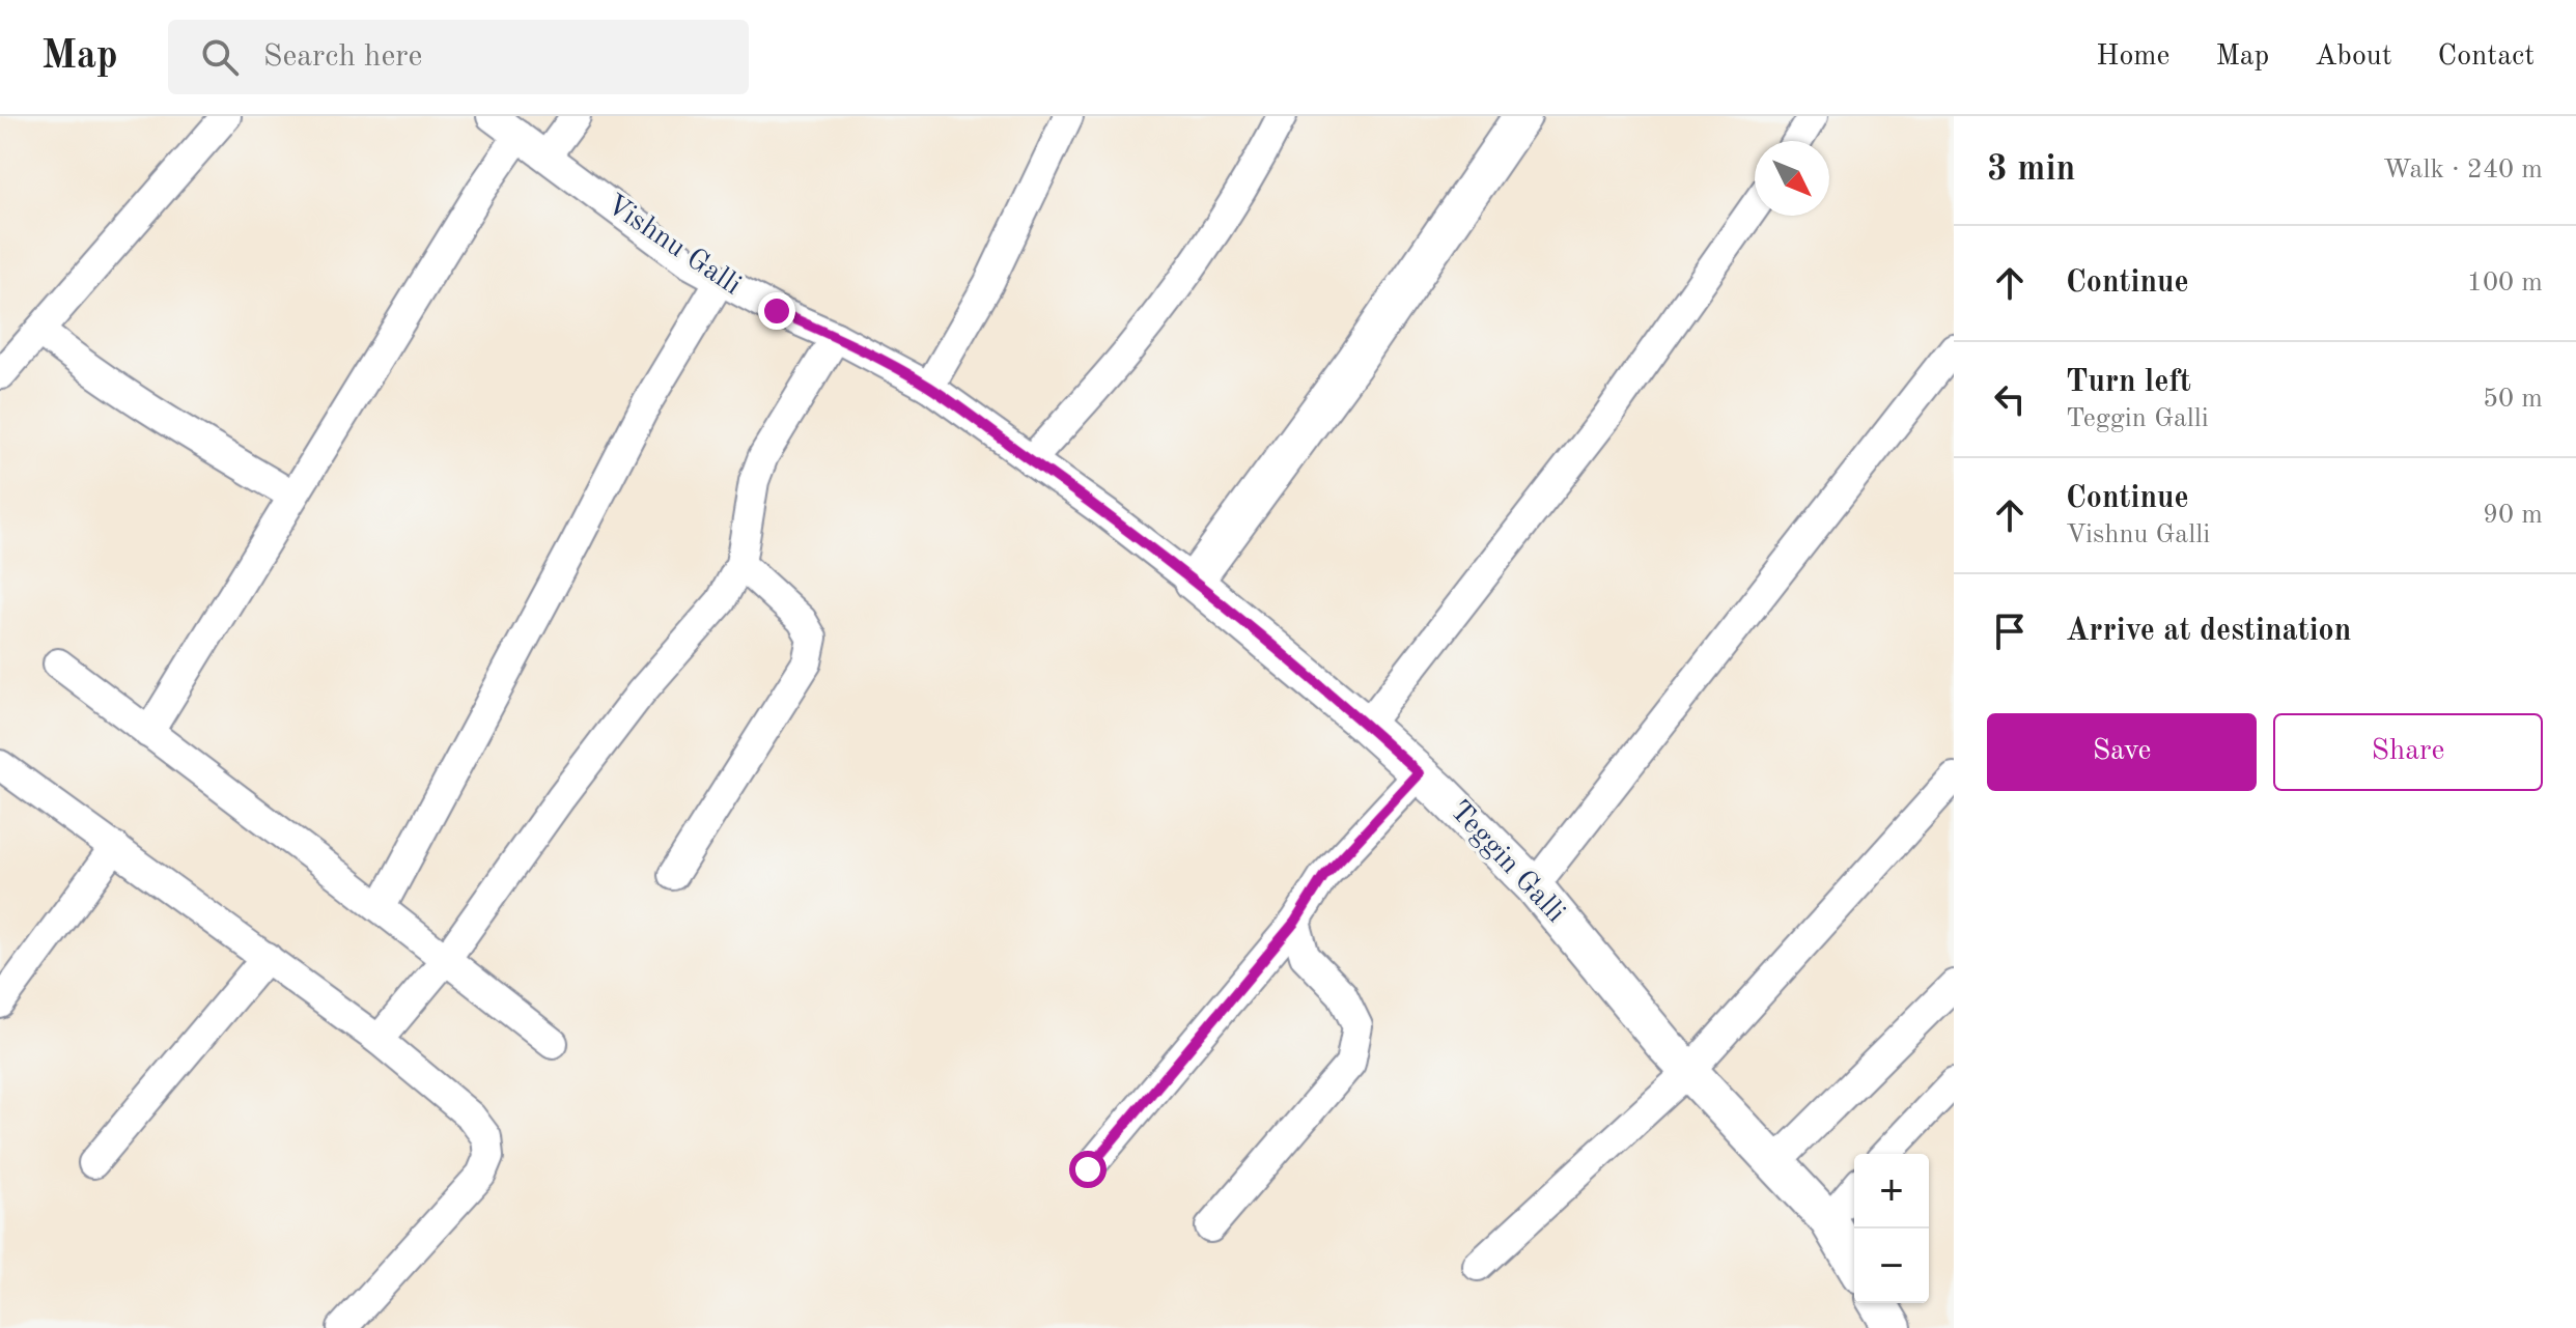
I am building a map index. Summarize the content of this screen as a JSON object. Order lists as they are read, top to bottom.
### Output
{
  "streets": {
    "street": ["Vishnu Galli", "Teggin Galli"]
  },
  "crossings": [
    ["Vishnu Galli", "Teggin Galli"]
  ],
  "north": "bottom right",
  "page": {
    "header": "Map",
    "search": "Search here",
    "nav": [
      "Home",
      "Map",
      "About",
      "Contact"
    ],
    "heading": ["3 min", "Walk · 240 m"],
    "list": [
      ["Continue", "100 m"],
      ["Turn left", "Teggin Galli", "50 m"],
      ["Continue", "Vishnu Galli", "90 m"],
      "Arrive at destination"
    ],
    "buttons": ["Save", "Share"],
    "map_buttons": ["+", "−"]
  }
}
